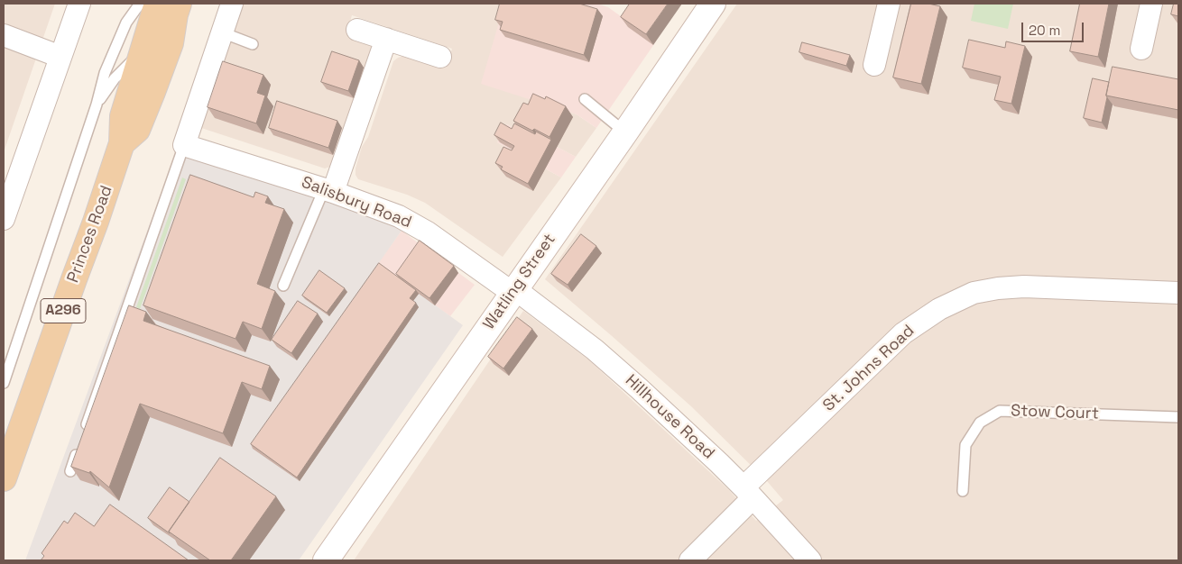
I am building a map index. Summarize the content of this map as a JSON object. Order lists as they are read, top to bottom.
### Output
{
  "streets": {
    "main road": ["Princes Road", "Watling Street", "A296"],
    "street": ["Salisbury Road", "St. Johns Road", "Hillhouse Road"],
    "lane": ["Stow Court"]
  },
  "crossings": [
    ["Salisbury Road", "Watling Street"],
    ["Salisbury Road", "Hillhouse Road"],
    ["Watling Street", "Hillhouse Road"],
    ["St. Johns Road", "Hillhouse Road"]
  ],
  "scale_bar": "20 m"
}
